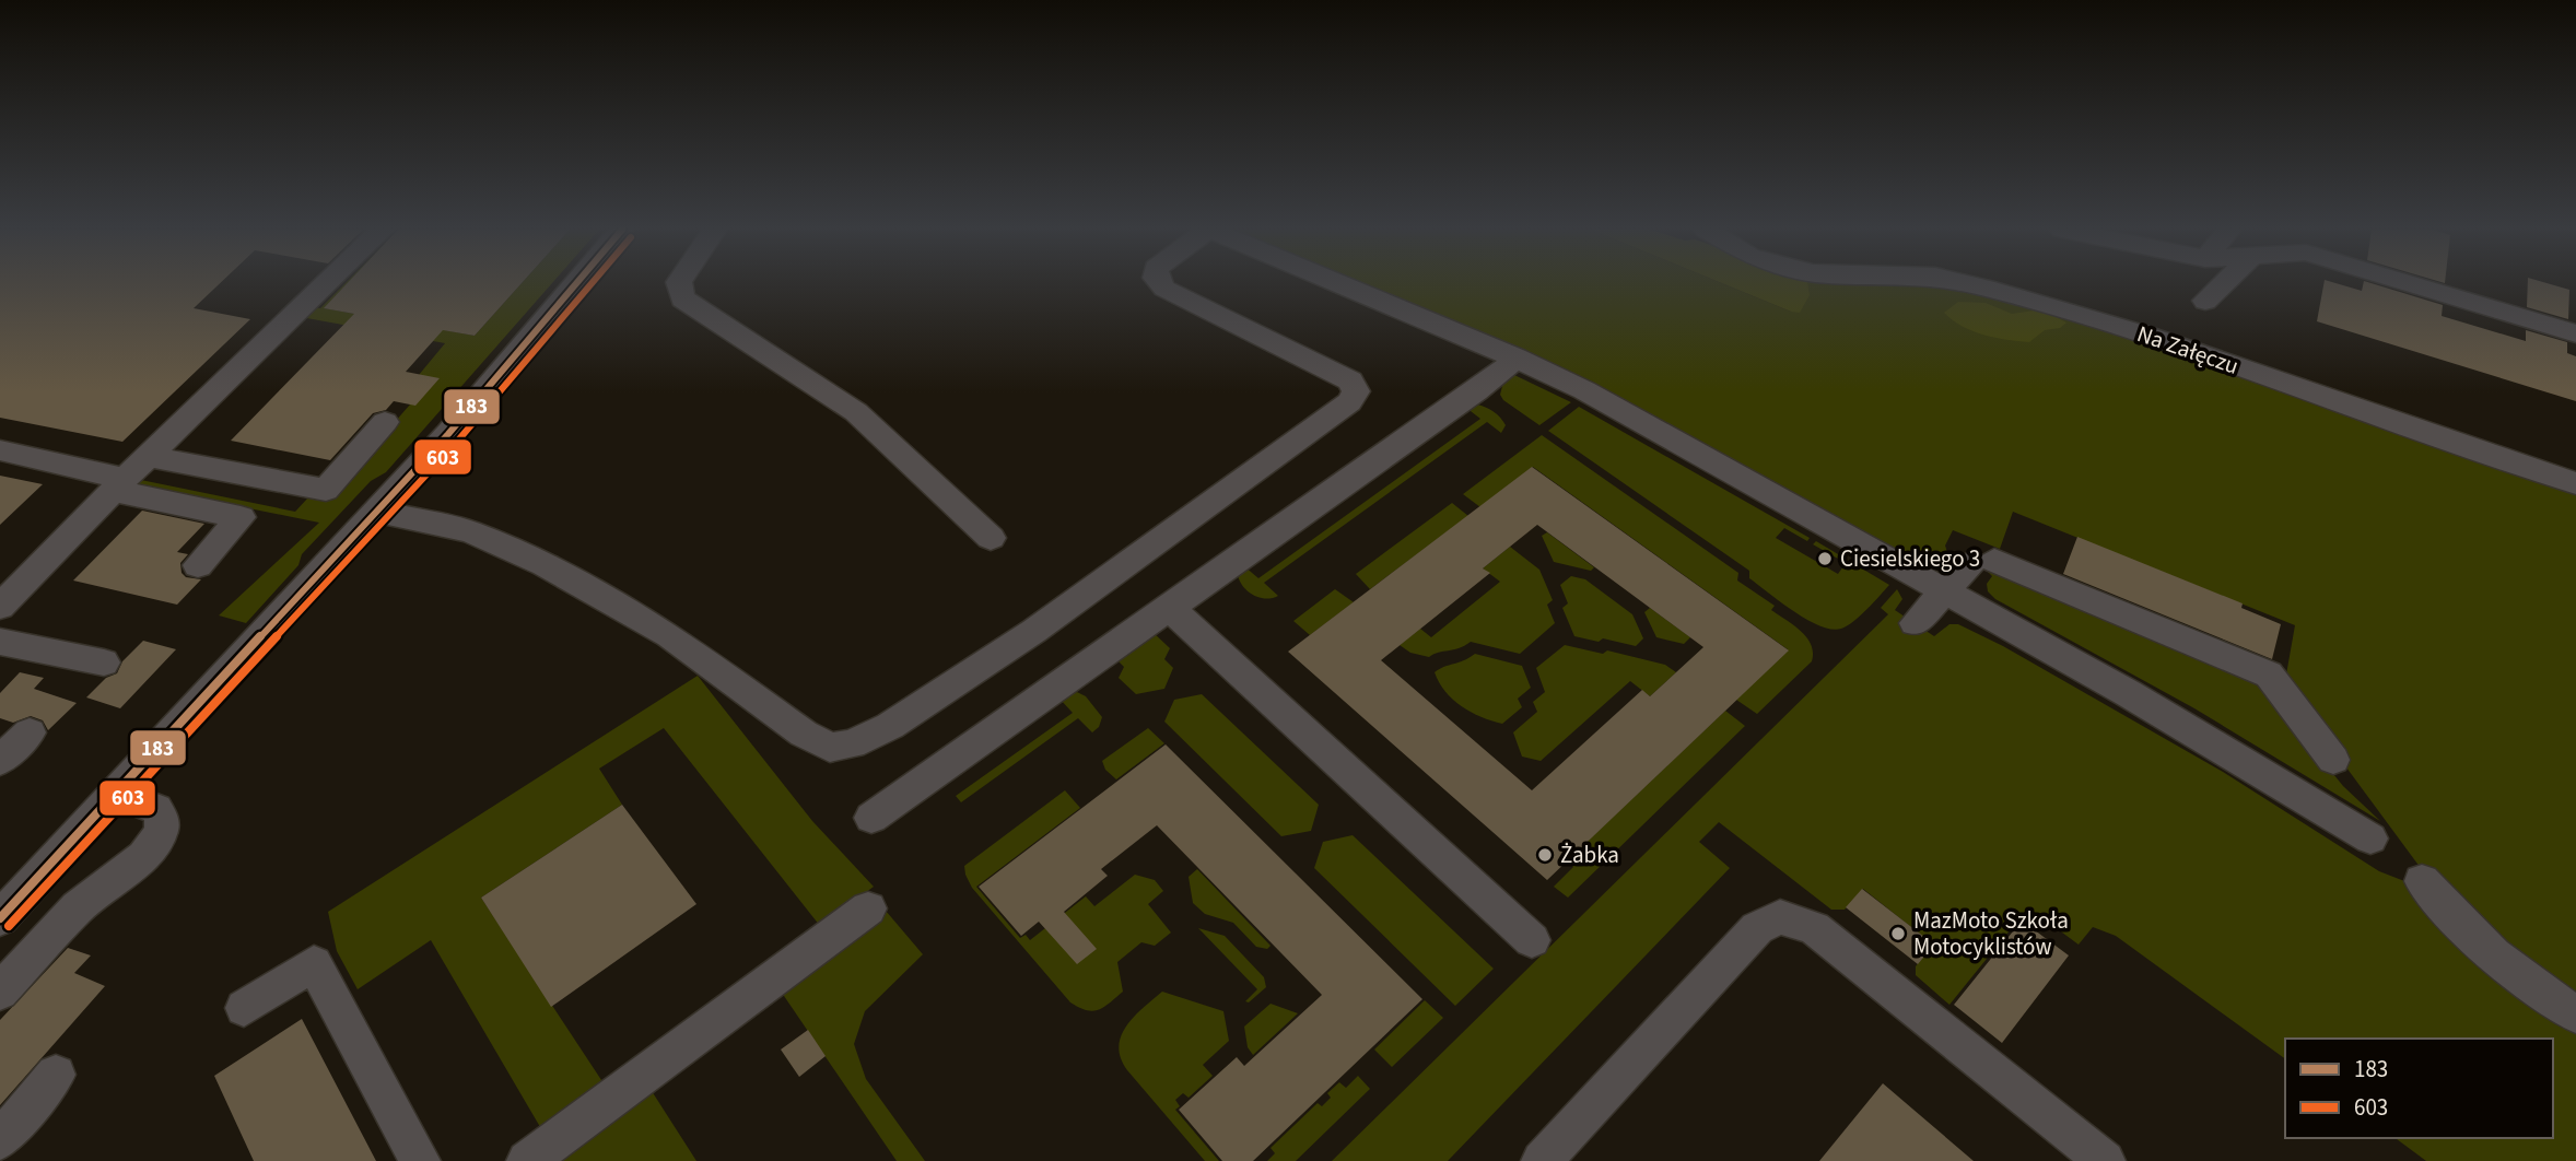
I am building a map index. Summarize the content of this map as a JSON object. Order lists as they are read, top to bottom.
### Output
{
  "streets": {
    "street": ["Na Załęczu"]
  },
  "places": ["Ciesielskiego 3", "Żabka", "MazMoto Szkoła Motocyklistów"],
  "lines": ["transit line 183", "transit line 603"],
  "legend": ["183", "603"]
}
